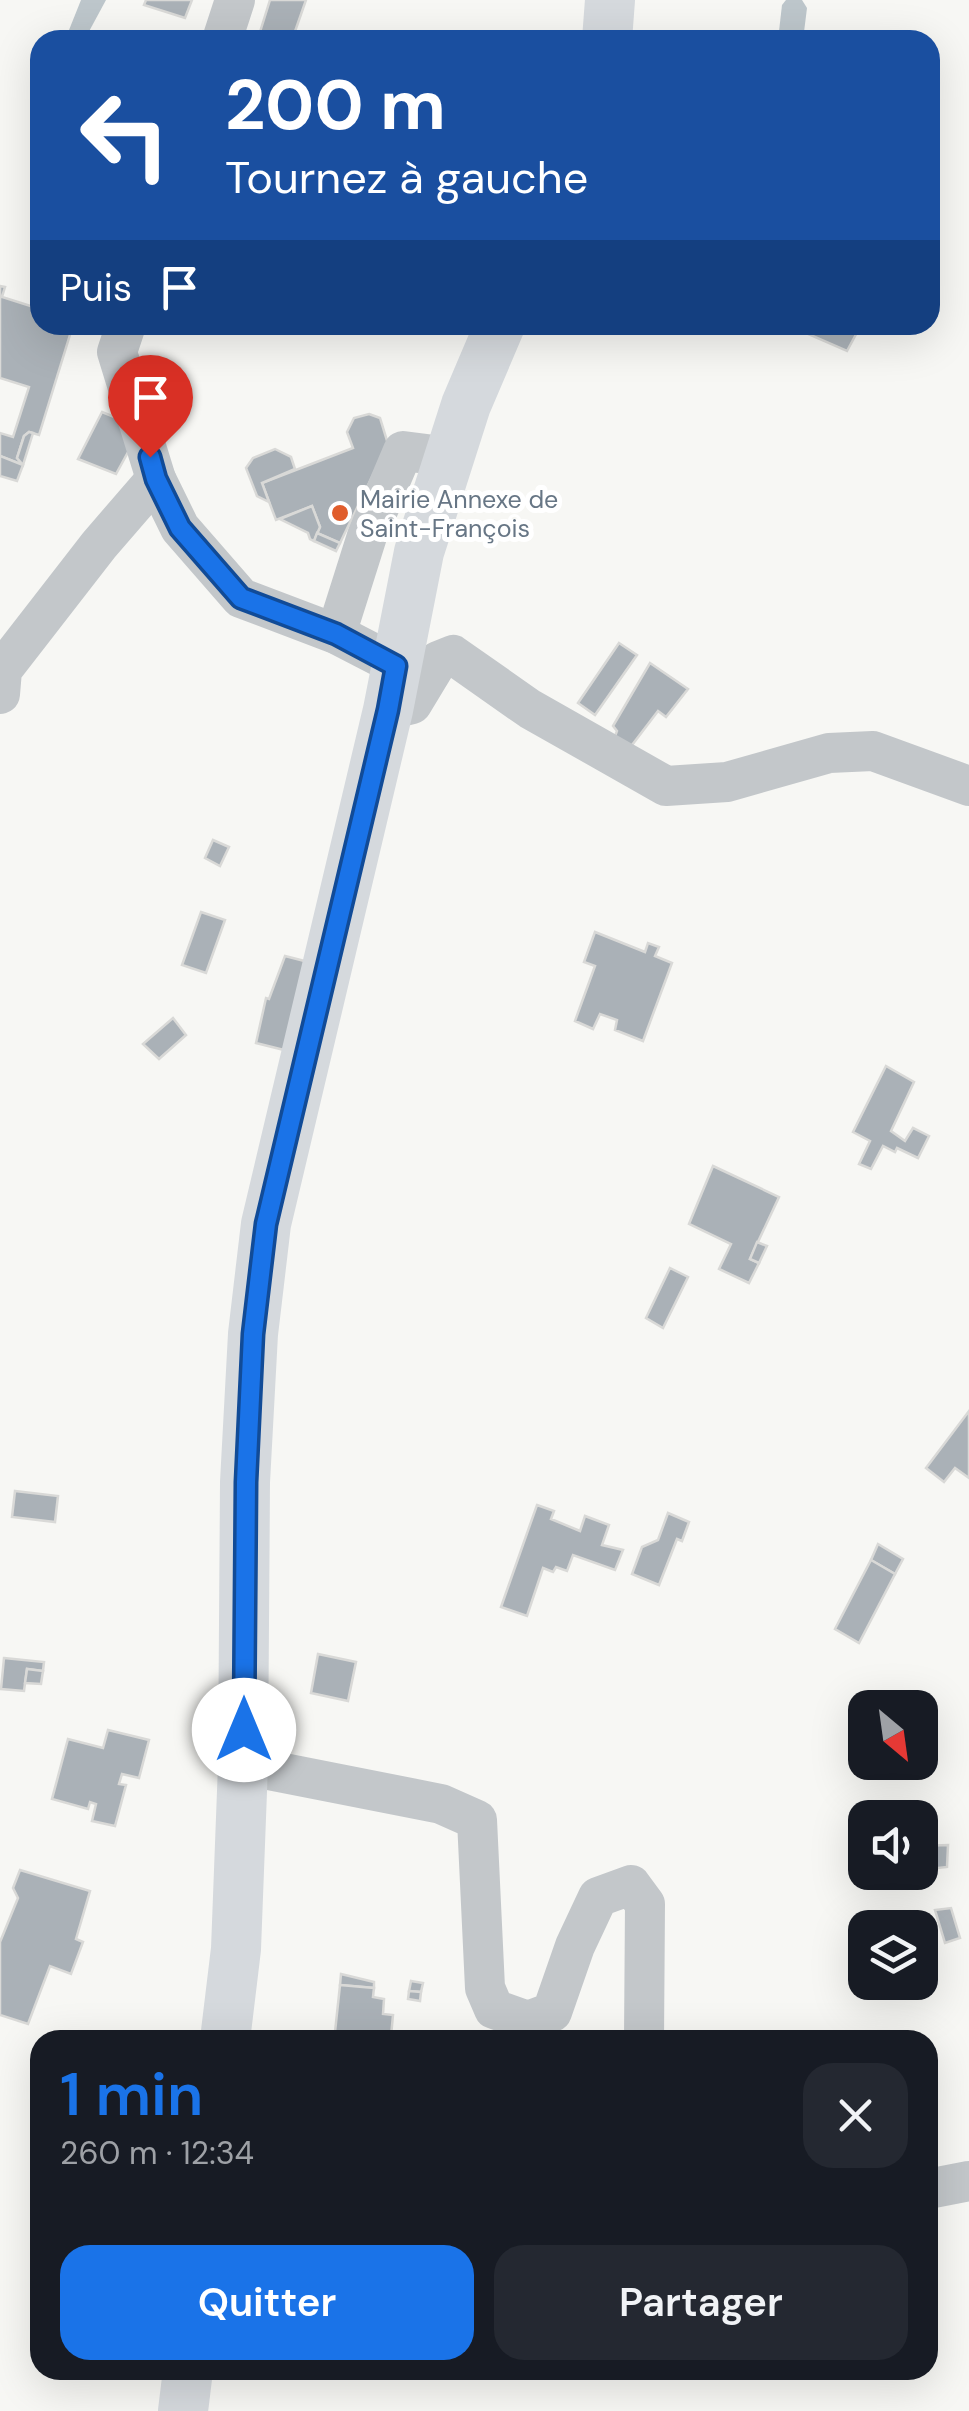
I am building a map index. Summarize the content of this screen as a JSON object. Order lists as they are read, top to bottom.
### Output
{
  "places": ["Mairie Annexe de Saint-François"],
  "north": "bottom right",
  "page": {
    "turn": ["200 m", "Tournez à gauche"],
    "then": "Puis",
    "heading": ["1 min", "260 m · 12:34"],
    "buttons": ["Quitter", "Partager"]
  }
}
